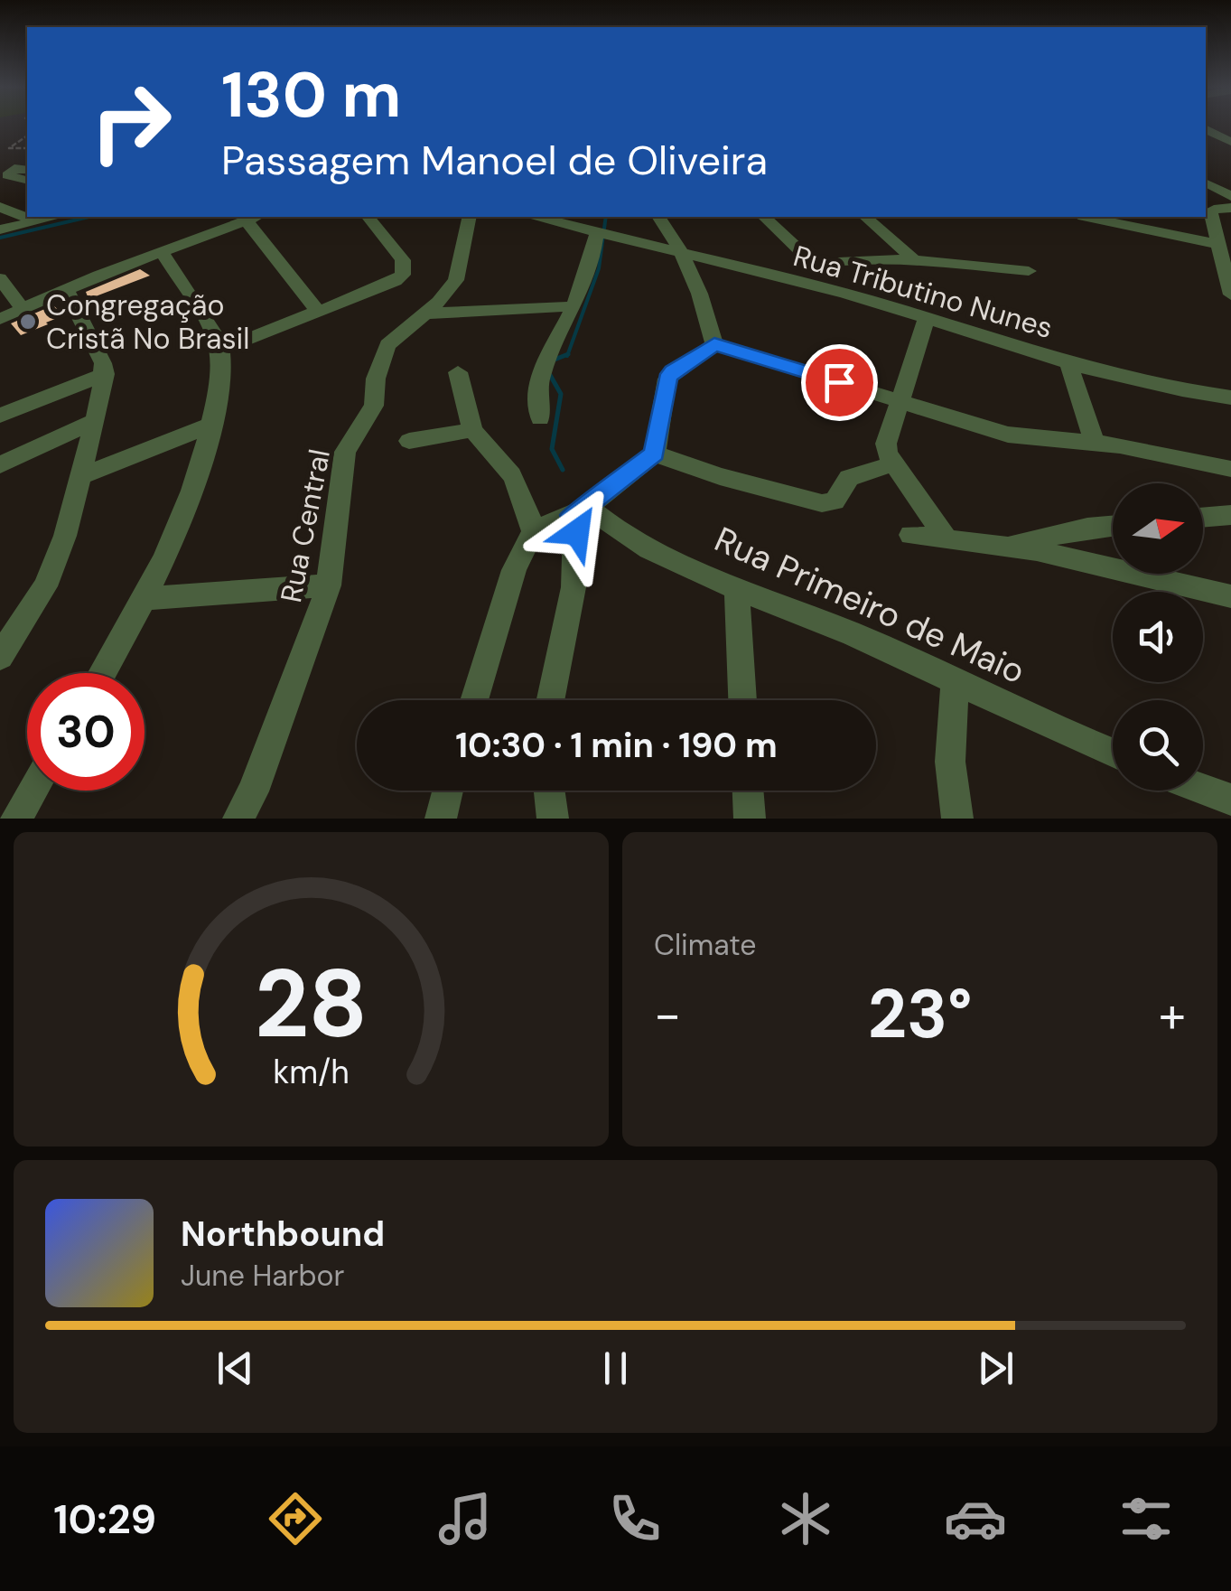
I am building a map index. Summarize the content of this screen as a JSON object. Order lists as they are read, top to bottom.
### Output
{
  "streets": {
    "street": ["Rua Tributino Nunes", "Rua Central", "Rua Primeiro de Maio"]
  },
  "places": ["Congregação Cristã No Brasil"],
  "north": "right",
  "page": {
    "turn": ["130 m", "Passagem Manoel de Oliveira"],
    "limit": "30",
    "trip": "10:30 · 1 min · 190 m",
    "tile": "Climate",
    "heat": ["−", "23°", "+"],
    "song": ["Northbound", "June Harbor"],
    "tabs": "10:29",
    "gauge": ["28", "km/h"]
  }
}
